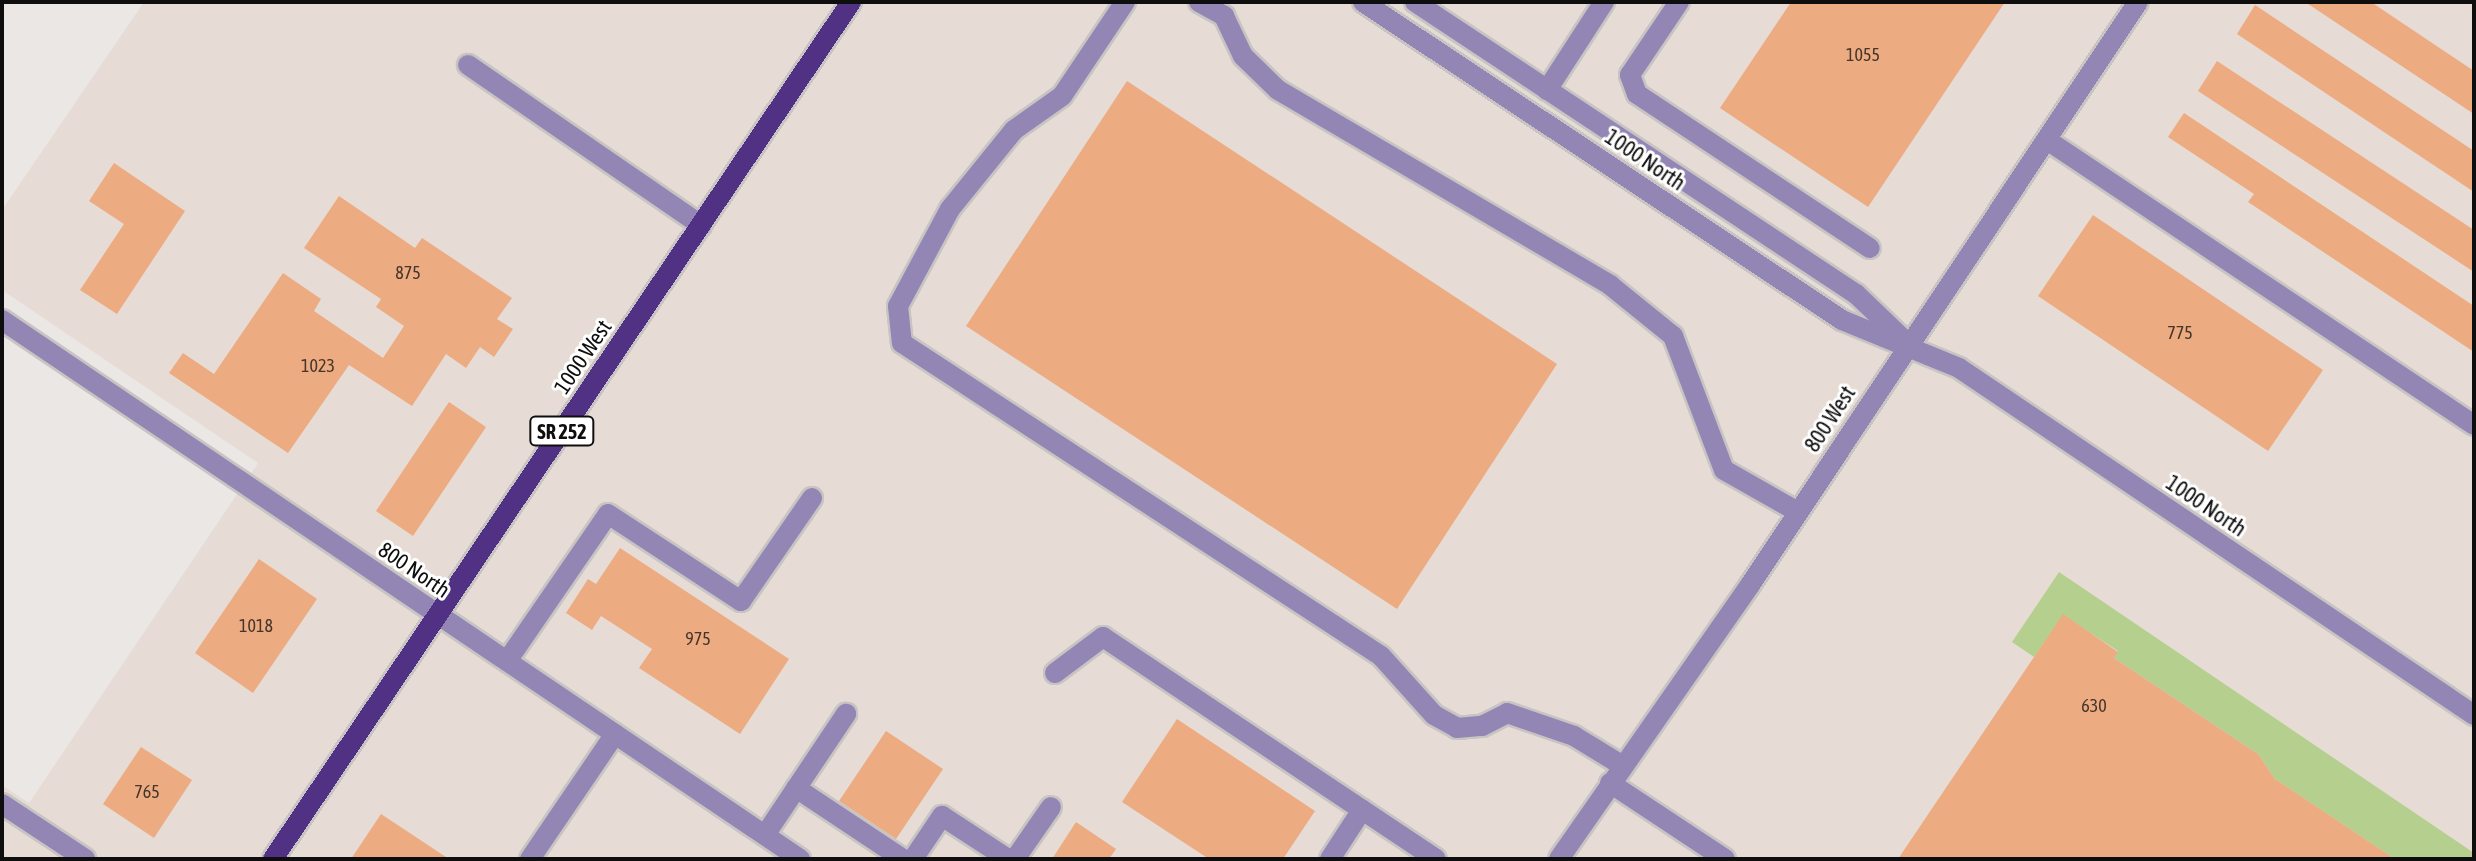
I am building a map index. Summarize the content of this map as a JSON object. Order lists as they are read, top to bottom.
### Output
{
  "streets": {
    "main road": ["1000 West", "SR 252"],
    "street": ["1000 North", "800 West", "800 North"]
  },
  "crossings": [
    ["1000 North", "800 West"],
    ["1000 West", "800 North"]
  ],
  "house_numbers": [
    "1055",
    "875",
    "775",
    "1023",
    "1018",
    "975",
    "630",
    "765"
  ]
}
